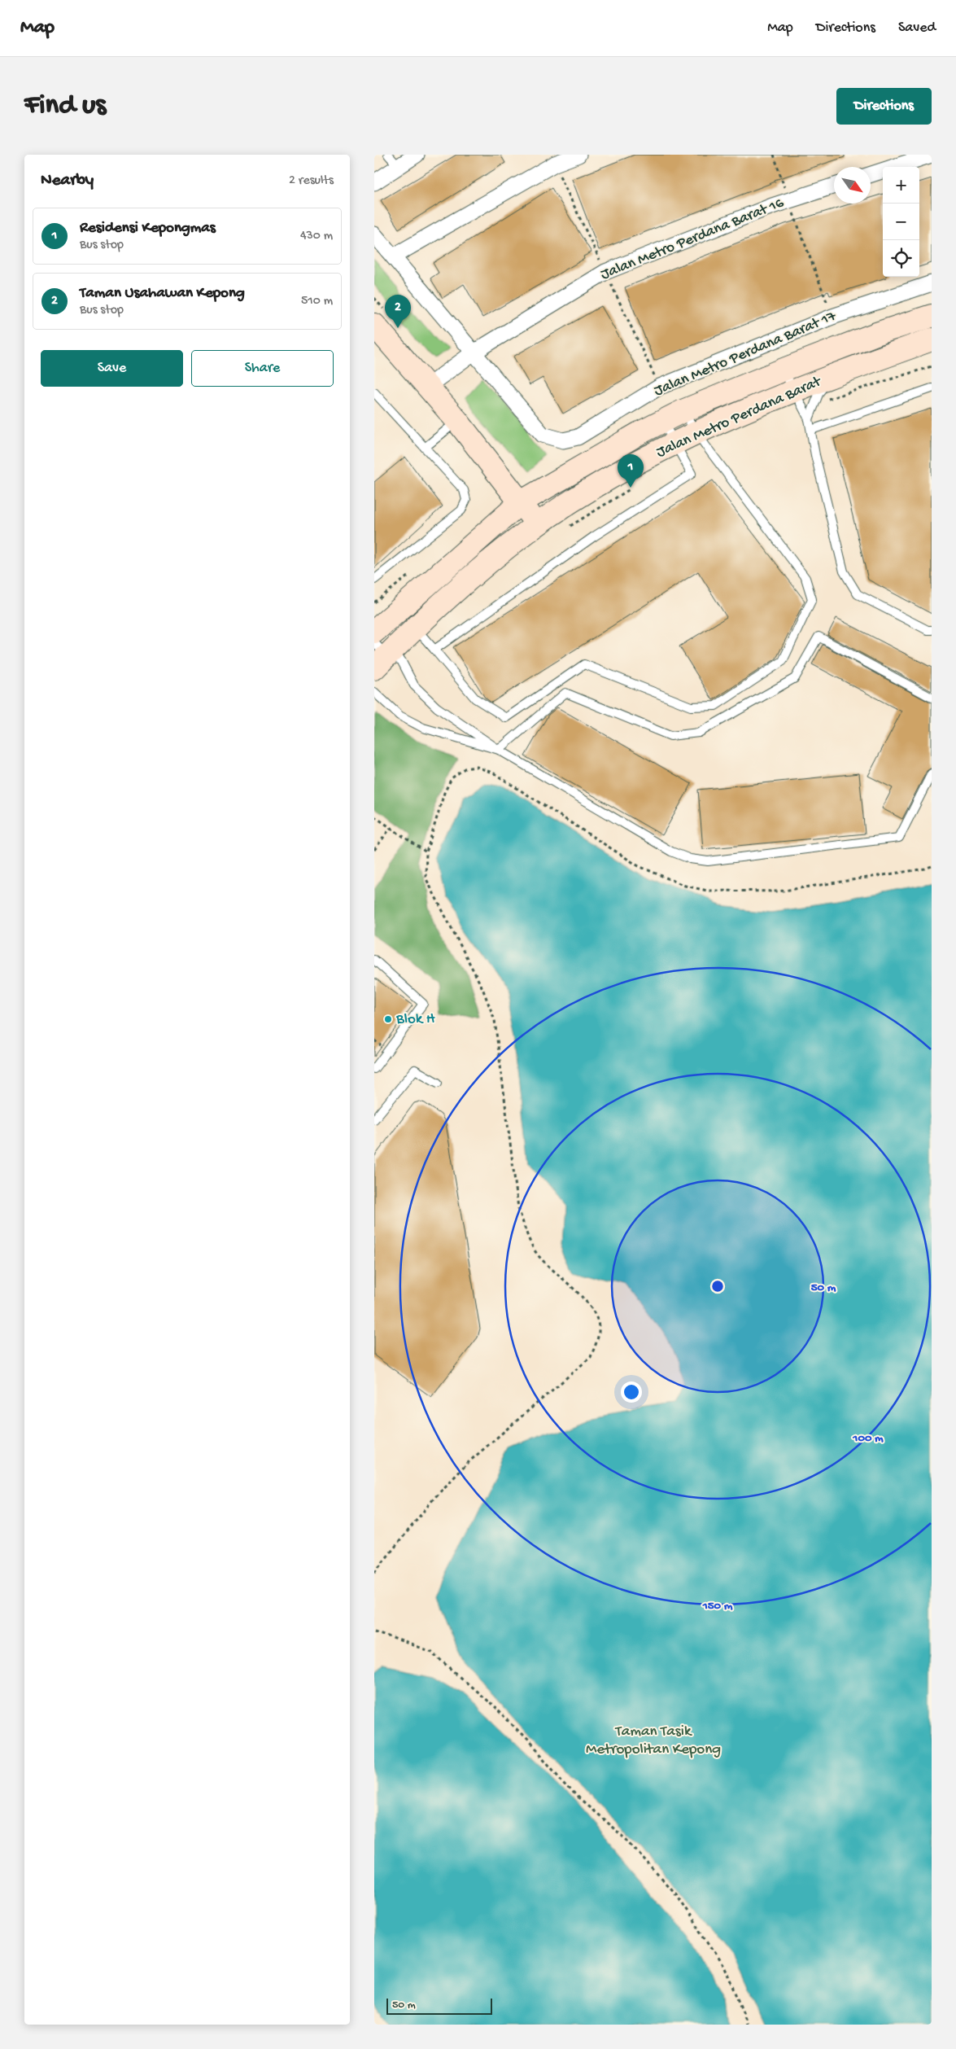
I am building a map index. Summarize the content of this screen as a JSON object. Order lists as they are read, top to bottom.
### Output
{
  "streets": {
    "street": ["Jalan Metro Perdana Barat 16", "Jalan Metro Perdana Barat 17", "Jalan Metro Perdana Barat"]
  },
  "crossings": [
    ["Jalan Metro Perdana Barat 16", "Jalan Metro Perdana Barat 17"]
  ],
  "parks": ["Taman Tasik Metropolitan Kepong"],
  "places": ["Blok H"],
  "scale_bar": "50 m",
  "north": "bottom right",
  "page": {
    "header": "Map",
    "nav": ["Map", "Directions", "Saved"],
    "buttons": [
      "Directions",
      ["Save", "Share"]
    ],
    "title": "Find us",
    "heading": ["Nearby", "2 results"],
    "map_buttons": ["+", "−"],
    "list": [
      {
        "mark": "1",
        "name": "Residensi Kepongmas",
        "note": "Bus stop",
        "value": "430 m"
      },
      {
        "mark": "2",
        "name": "Taman Usahawan Kepong",
        "note": "Bus stop",
        "value": "510 m"
      }
    ],
    "pins": ["2", "1"],
    "scale": "50 m"
  },
  "rings": ["50 m", "100 m", "150 m"]
}
